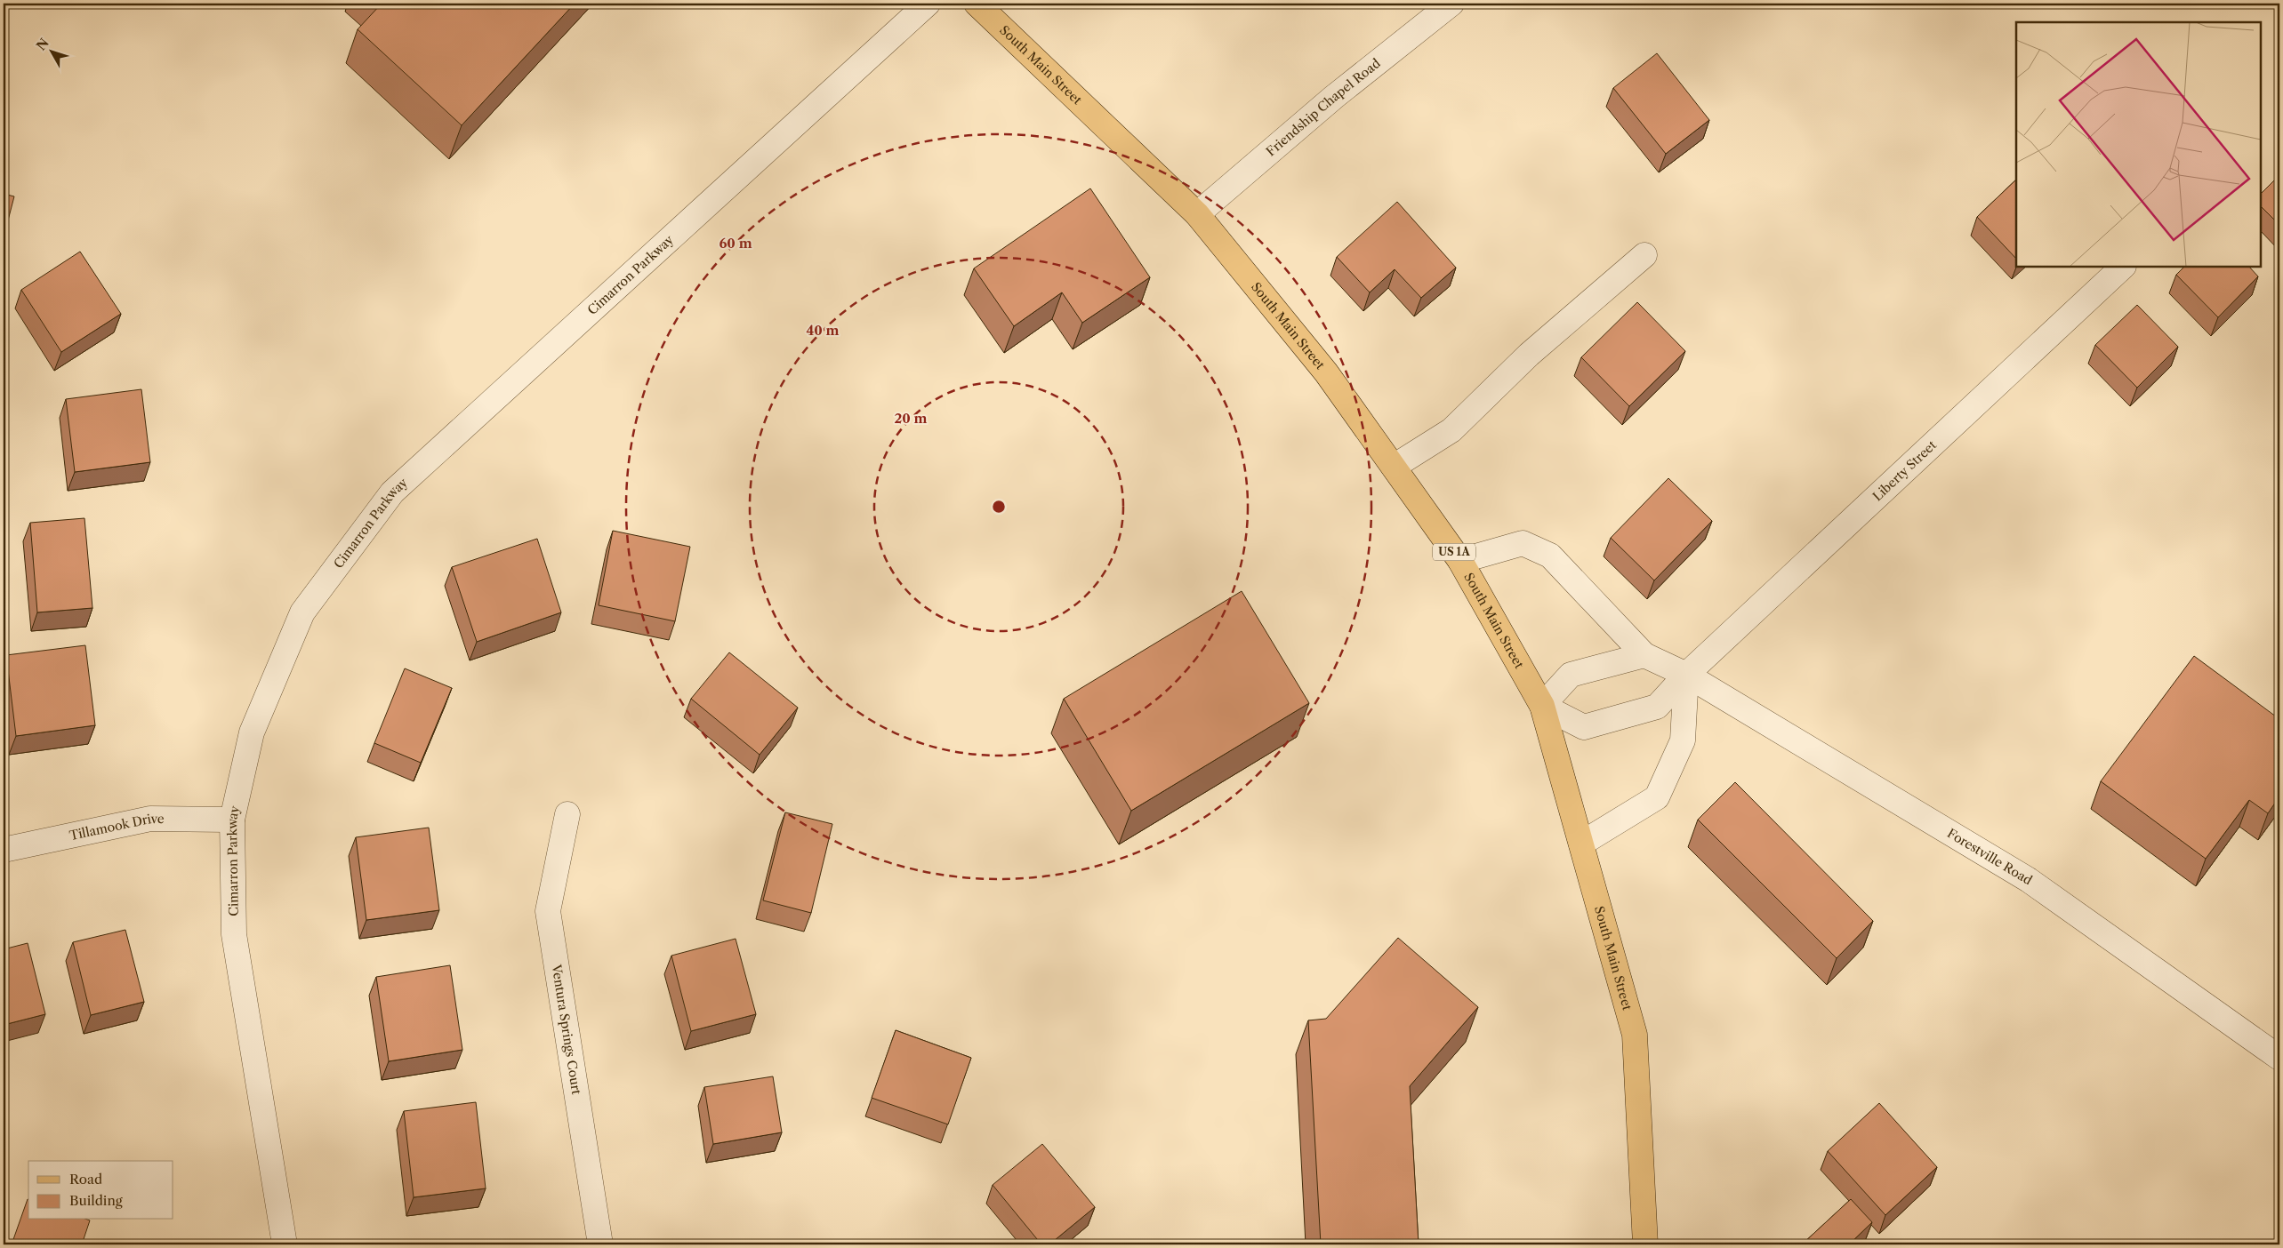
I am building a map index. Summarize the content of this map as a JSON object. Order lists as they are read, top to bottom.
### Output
{
  "streets": {
    "main road": ["South Main Street", "US 1A"],
    "street": [
      "Friendship Chapel Road",
      "Cimarron Parkway",
      "Liberty Street",
      "Tillamook Drive",
      "Forestville Road",
      "Ventura Springs Court"
    ]
  },
  "crossings": [
    ["South Main Street", "Friendship Chapel Road"],
    ["Cimarron Parkway", "Tillamook Drive"],
    ["Liberty Street", "Forestville Road"]
  ],
  "legend": ["Road", "Building"],
  "north": "top left",
  "rings": ["60 m", "40 m", "20 m"]
}
